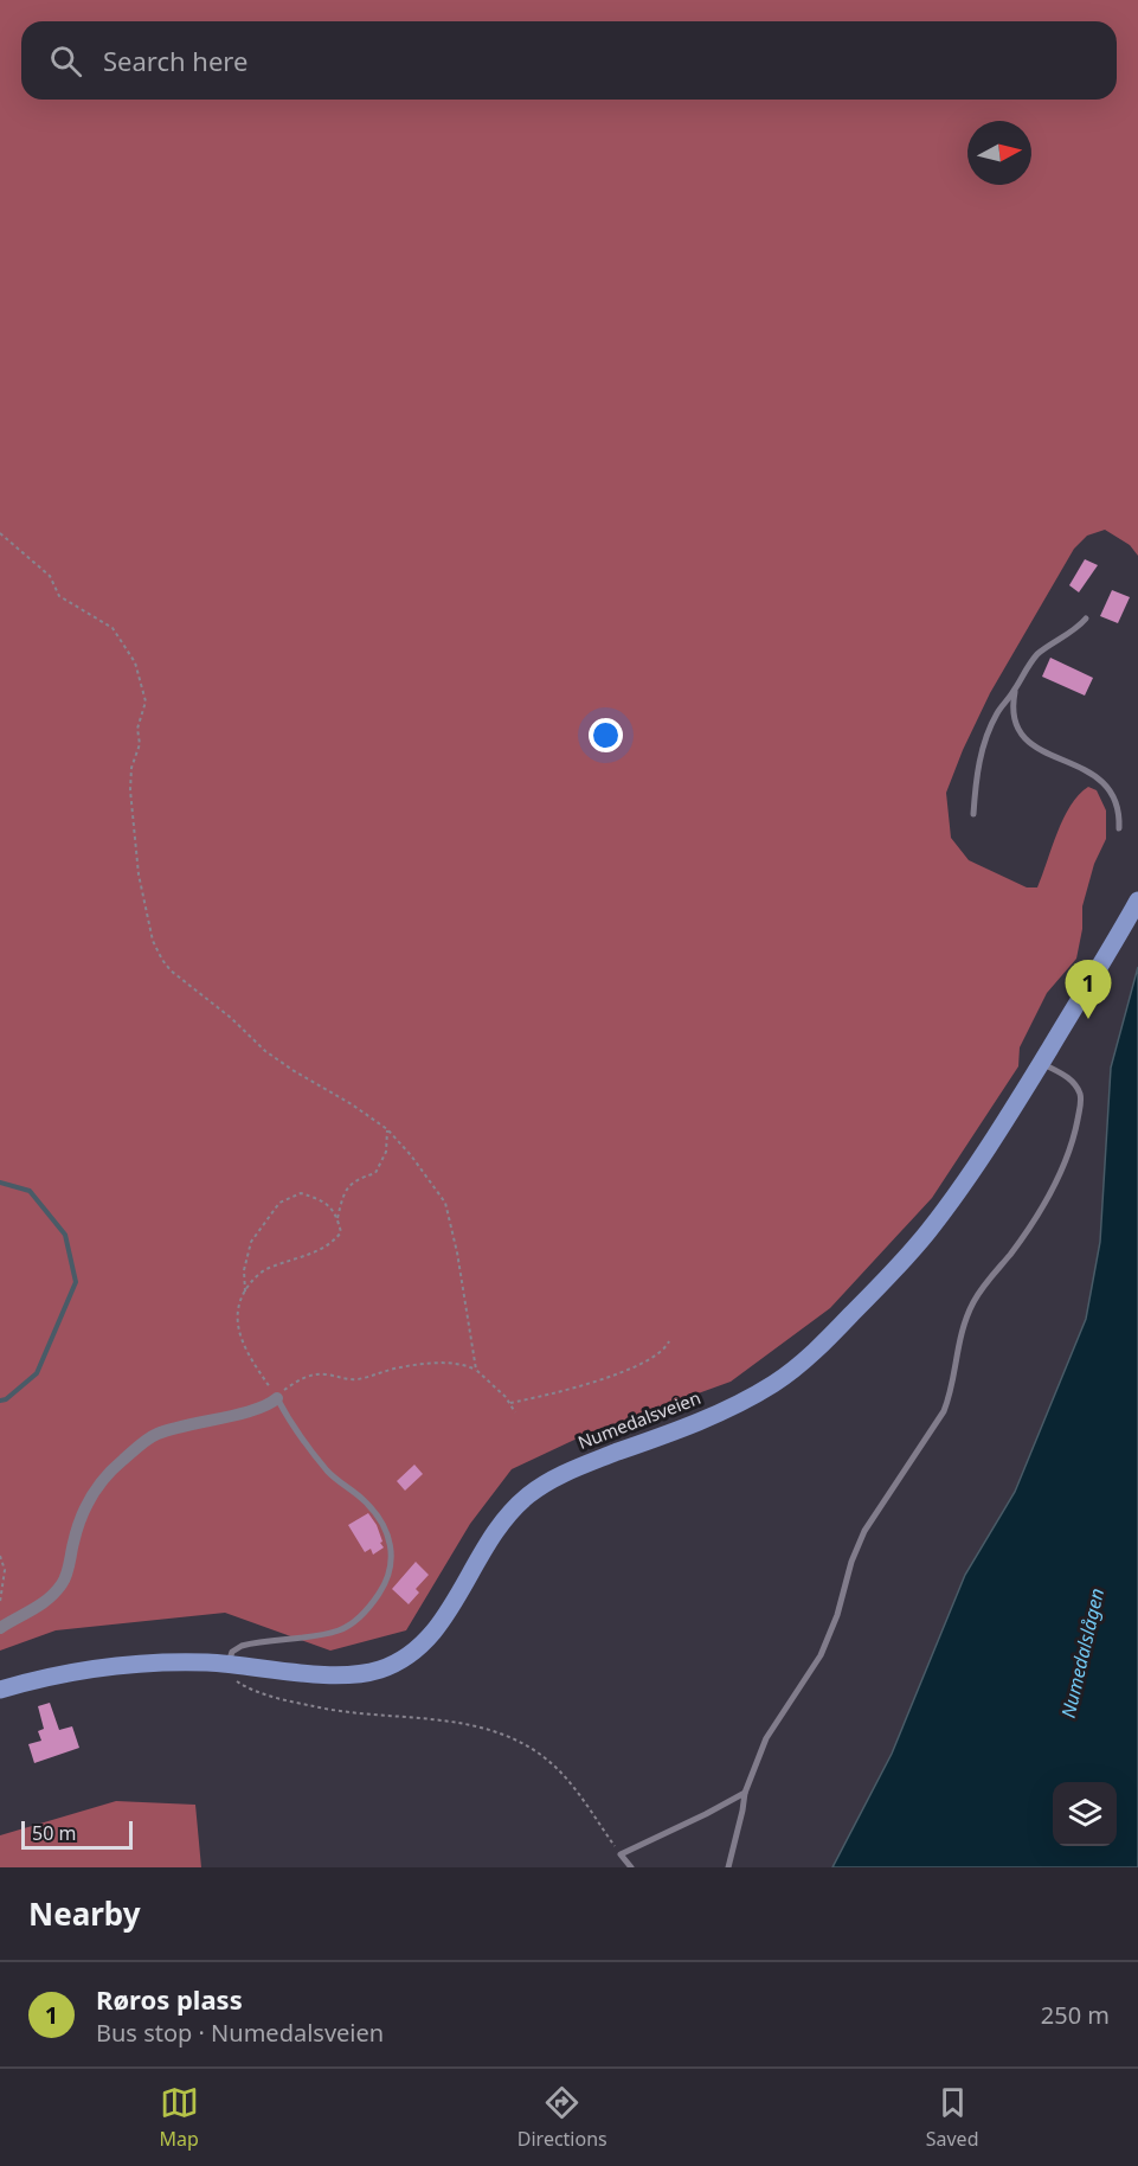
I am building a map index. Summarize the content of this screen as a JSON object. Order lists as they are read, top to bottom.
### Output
{
  "streets": {
    "main road": ["Numedalsveien"]
  },
  "water": ["Numedalslågen"],
  "scale_bar": "50 m",
  "north": "right",
  "page": {
    "search": "Search here",
    "pins": "1",
    "scale": "50 m",
    "heading": "Nearby",
    "list": [
      {
        "mark": "1",
        "name": "Røros plass",
        "note": "Bus stop · Numedalsveien",
        "value": "250 m"
      }
    ],
    "nav": ["Map", "Directions", "Saved"]
  }
}
